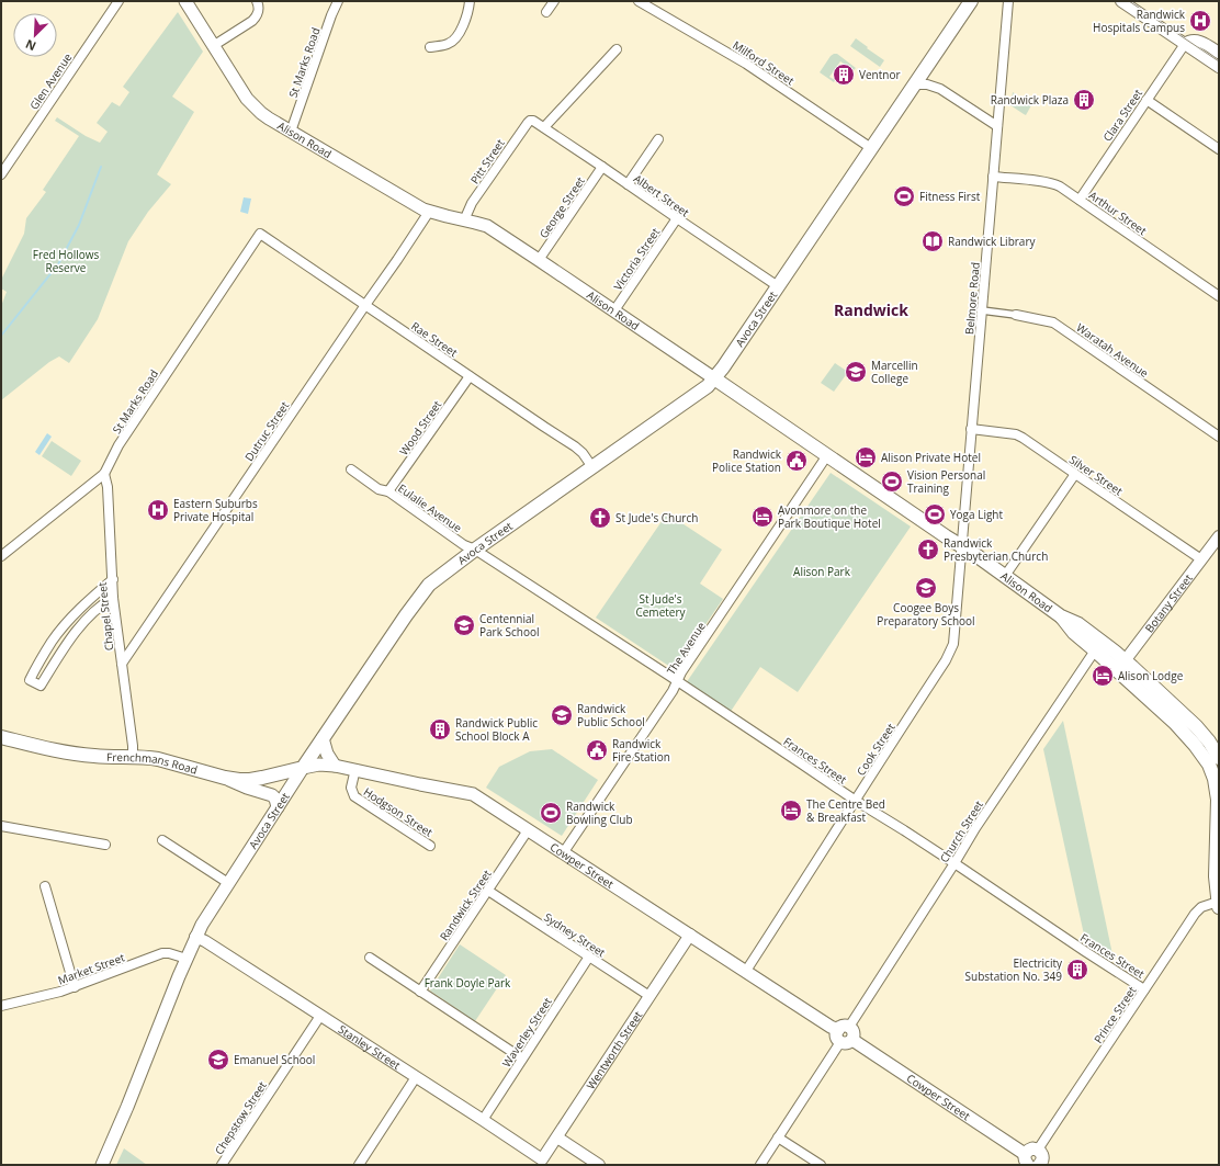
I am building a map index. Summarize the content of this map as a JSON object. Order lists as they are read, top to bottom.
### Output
{
  "streets": {
    "main road": [
      "Alison Road",
      "Avoca Street",
      "Frenchmans Road",
      "Cowper Street"
    ],
    "street": [
      "St Marks Road",
      "Milford Street",
      "Glen Avenue",
      "Clara Street",
      "Pitt Street",
      "Albert Street",
      "George Street",
      "Arthur Street",
      "Victoria Street",
      "Belmore Road",
      "Rae Street",
      "Waratah Avenue",
      "Wood Street",
      "Dutruc Street",
      "Silver Street",
      "Eulalie Avenue",
      "Botany Street",
      "Chapel Street",
      "The Avenue",
      "Cook Street",
      "Frances Street",
      "Hodgson Street",
      "Church Street",
      "Randwick Street",
      "Sydney Street",
      "Market Street",
      "Prince Street",
      "Waverley Street",
      "Stanley Street",
      "Wentworth Street",
      "Chepstow Street"
    ]
  },
  "crossings": [
    ["St Marks Road", "Alison Road"],
    ["St Marks Road", "Rae Street"],
    ["St Marks Road", "Chapel Street"],
    ["Milford Street", "Avoca Street"],
    ["Clara Street", "Arthur Street"],
    ["Alison Road", "Pitt Street"],
    ["Alison Road", "George Street"],
    ["Alison Road", "Victoria Street"],
    ["Alison Road", "Belmore Road"],
    ["Alison Road", "Avoca Street"],
    ["Alison Road", "Dutruc Street"],
    ["Alison Road", "Botany Street"],
    ["Alison Road", "The Avenue"],
    ["Alison Road", "Cook Street"],
    ["Alison Road", "Church Street"],
    ["Alison Road", "Prince Street"],
    ["Pitt Street", "Albert Street"],
    ["Albert Street", "George Street"],
    ["Albert Street", "Victoria Street"],
    ["Albert Street", "Avoca Street"],
    ["Arthur Street", "Belmore Road"],
    ["Belmore Road", "Waratah Avenue"],
    ["Belmore Road", "Silver Street"],
    ["Belmore Road", "Cook Street"],
    ["Avoca Street", "Rae Street"],
    ["Avoca Street", "Eulalie Avenue"],
    ["Avoca Street", "Frances Street"],
    ["Avoca Street", "Frenchmans Road"],
    ["Avoca Street", "Cowper Street"],
    ["Avoca Street", "Market Street"],
    ["Avoca Street", "Stanley Street"],
    ["Rae Street", "Wood Street"],
    ["Rae Street", "Dutruc Street"],
    ["Wood Street", "Eulalie Avenue"],
    ["Dutruc Street", "Chapel Street"],
    ["Silver Street", "Botany Street"],
    ["Eulalie Avenue", "Frances Street"],
    ["Chapel Street", "Frenchmans Road"],
    ["The Avenue", "Frances Street"],
    ["The Avenue", "Cowper Street"],
    ["Cook Street", "Frances Street"],
    ["Cook Street", "Cowper Street"],
    ["Frances Street", "Church Street"],
    ["Frances Street", "Prince Street"],
    ["Frenchmans Road", "Cowper Street"],
    ["Hodgson Street", "Cowper Street"],
    ["Church Street", "Cowper Street"],
    ["Cowper Street", "Randwick Street"],
    ["Cowper Street", "Wentworth Street"],
    ["Randwick Street", "Sydney Street"],
    ["Sydney Street", "Waverley Street"],
    ["Sydney Street", "Wentworth Street"],
    ["Waverley Street", "Stanley Street"],
    ["Stanley Street", "Wentworth Street"],
    ["Stanley Street", "Chepstow Street"]
  ],
  "districts": ["Randwick"],
  "parks": [
    "Fred Hollows Reserve",
    "Alison Park",
    "St Jude's Cemetery",
    "Frank Doyle Park"
  ],
  "places": {
    "hospital": ["Randwick Hospitals Campus", "Eastern Suburbs Private Hospital"],
    "building": [
      "Ventnor",
      "Randwick Plaza",
      "Randwick Public School Block A",
      "Electricity Substation No. 349"
    ],
    "sports": [
      "Fitness First",
      "Vision Personal Training",
      "Yoga Light",
      "Randwick Bowling Club"
    ],
    "library": ["Randwick Library"],
    "school or university": [
      "Marcellin College",
      "Coogee Boys Preparatory School",
      "Centennial Park School",
      "Randwick Public School",
      "Emanuel School"
    ],
    "hotel": [
      "Alison Private Hotel",
      "Avonmore on the Park Boutique Hotel",
      "Alison Lodge",
      "The Centre Bed & Breakfast"
    ],
    "public building": ["Randwick Police Station", "Randwick Fire Station"],
    "church": ["St Jude's Church", "Randwick Presbyterian Church"]
  },
  "north": "bottom left"
}
